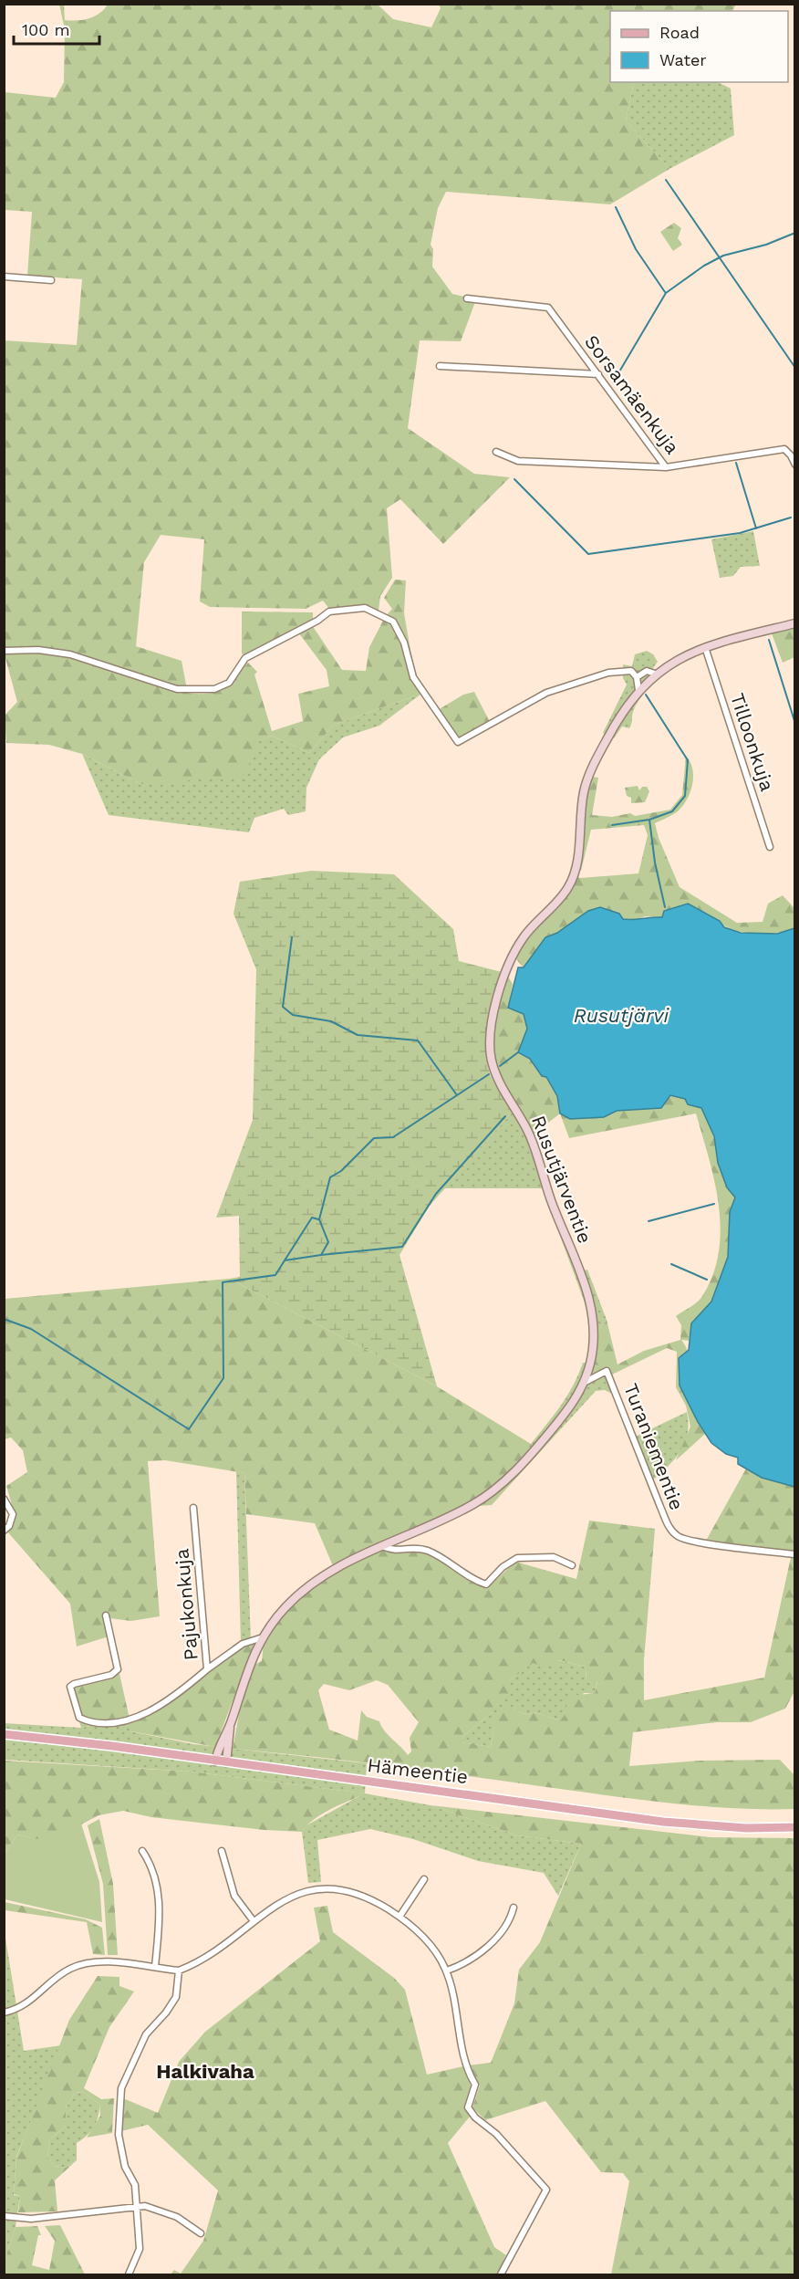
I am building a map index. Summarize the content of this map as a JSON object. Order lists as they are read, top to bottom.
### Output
{
  "streets": {
    "main road": ["Rusutjärventie", "Hämeentie"],
    "street": [
      "Sorsamäenkuja",
      "Tilloonkuja",
      "Turaniementie",
      "Pajukonkuja"
    ]
  },
  "crossings": [
    ["Tilloonkuja", "Rusutjärventie"],
    ["Rusutjärventie", "Turaniementie"],
    ["Rusutjärventie", "Pajukonkuja"],
    ["Rusutjärventie", "Hämeentie"]
  ],
  "districts": ["Halkivaha"],
  "water": ["Rusutjärvi"],
  "legend": ["Road", "Water"],
  "scale_bar": "100 m"
}
